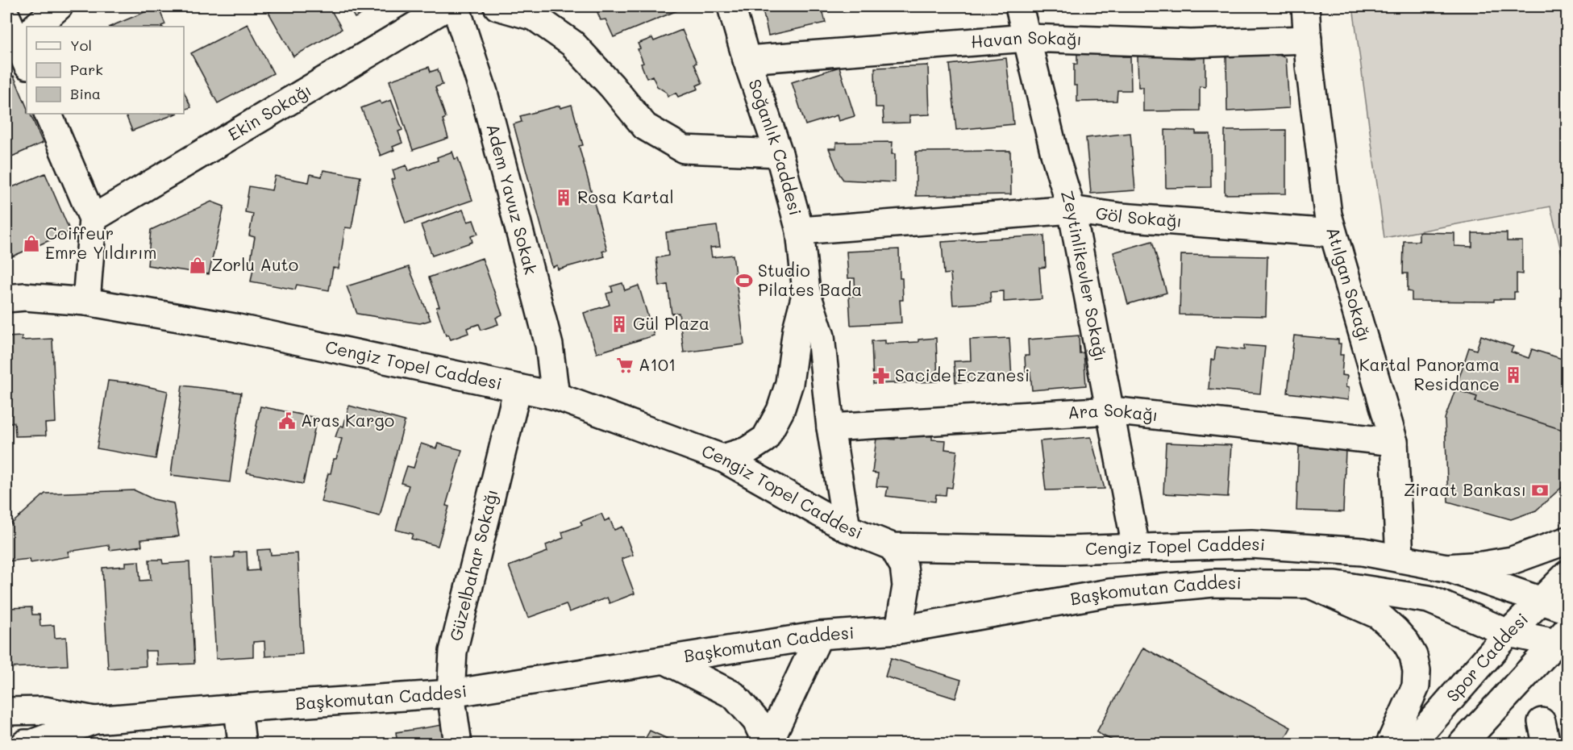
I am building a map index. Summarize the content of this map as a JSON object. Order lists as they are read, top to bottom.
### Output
{
  "streets": {
    "street": [
      "Havan Sokağı",
      "Ekin Sokağı",
      "Soğanlık Caddesi",
      "Adem Yavuz Sokak",
      "Göl Sokağı",
      "Zeytinlikevler Sokağı",
      "Atılgan Sokağı",
      "Cengiz Topel Caddesi",
      "Ara Sokağı",
      "Güzelbahar Sokağı",
      "Başkomutan Caddesi",
      "Spor Caddesi"
    ]
  },
  "crossings": [
    ["Havan Sokağı", "Soğanlık Caddesi"],
    ["Havan Sokağı", "Zeytinlikevler Sokağı"],
    ["Havan Sokağı", "Atılgan Sokağı"],
    ["Soğanlık Caddesi", "Göl Sokağı"],
    ["Soğanlık Caddesi", "Cengiz Topel Caddesi"],
    ["Soğanlık Caddesi", "Ara Sokağı"],
    ["Adem Yavuz Sokak", "Cengiz Topel Caddesi"],
    ["Göl Sokağı", "Zeytinlikevler Sokağı"],
    ["Göl Sokağı", "Atılgan Sokağı"],
    ["Zeytinlikevler Sokağı", "Cengiz Topel Caddesi"],
    ["Zeytinlikevler Sokağı", "Ara Sokağı"],
    ["Atılgan Sokağı", "Cengiz Topel Caddesi"],
    ["Atılgan Sokağı", "Ara Sokağı"],
    ["Cengiz Topel Caddesi", "Güzelbahar Sokağı"],
    ["Cengiz Topel Caddesi", "Spor Caddesi"],
    ["Güzelbahar Sokağı", "Başkomutan Caddesi"],
    ["Başkomutan Caddesi", "Spor Caddesi"]
  ],
  "places": {
    "building": ["Rosa Kartal", "Gül Plaza", "Kartal Panorama Residance"],
    "shop": ["Coiffeur Emre Yıldırım", "Zorlu Auto"],
    "sports": ["Studio Pilates Bada"],
    "supermarket": ["A101"],
    "pharmacy": ["Sacide Eczanesi"],
    "public building": ["Aras Kargo"],
    "bank": ["Ziraat Bankası"]
  },
  "legend": ["Yol", "Park", "Bina"]
}
